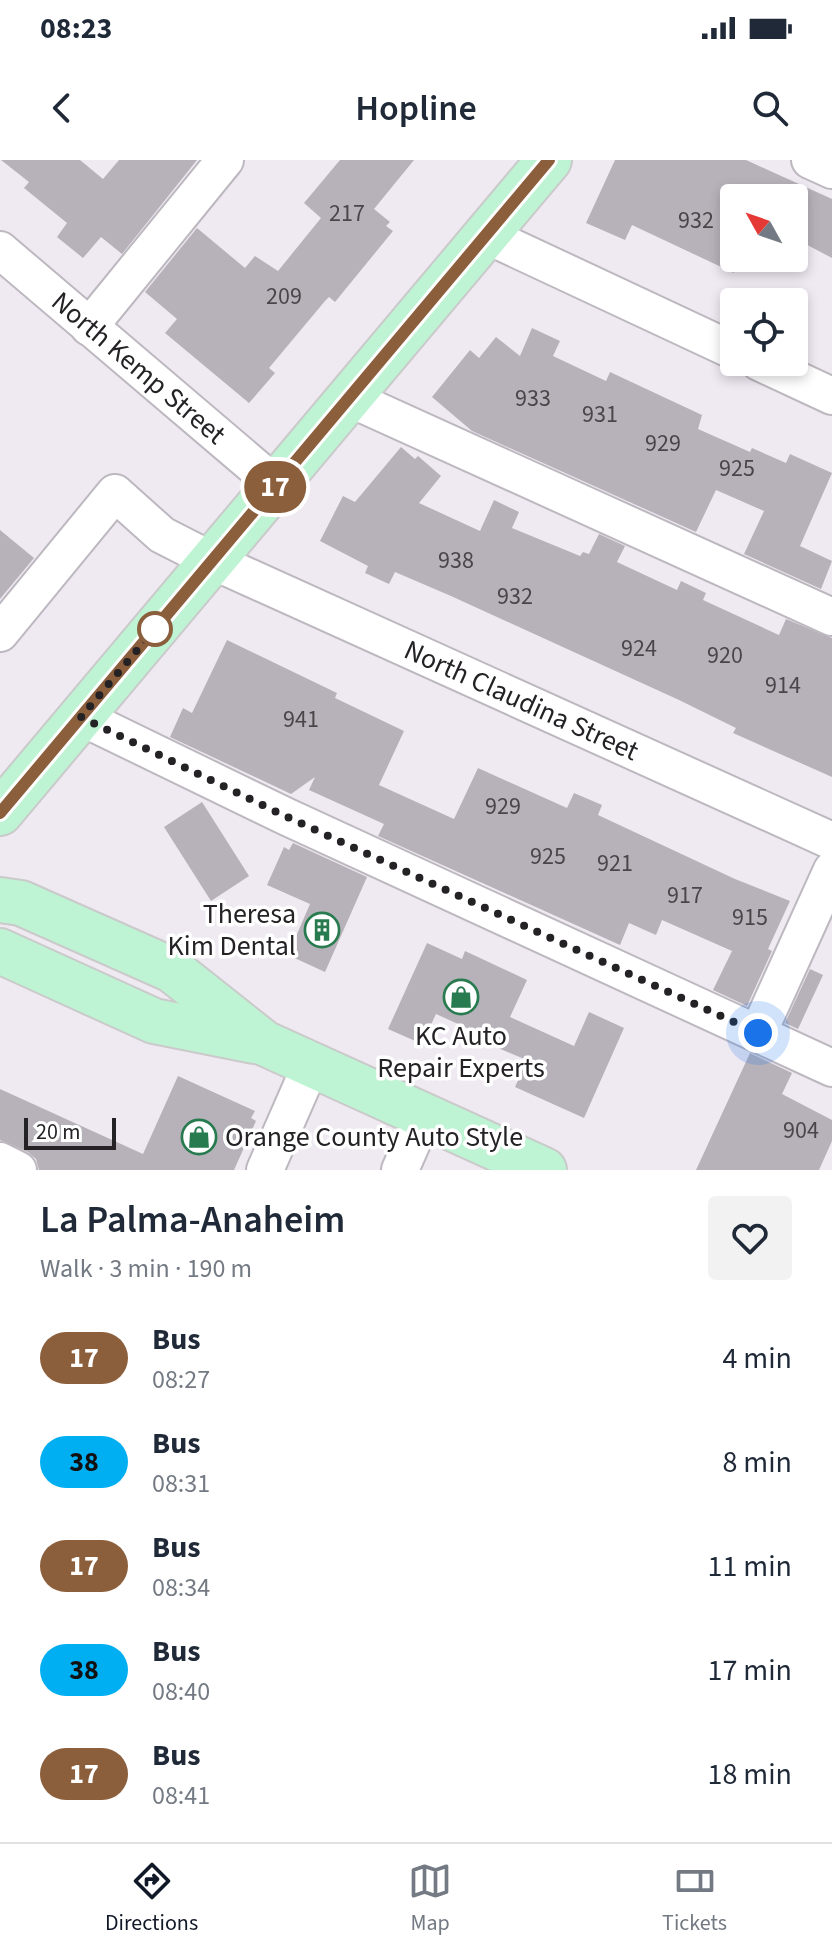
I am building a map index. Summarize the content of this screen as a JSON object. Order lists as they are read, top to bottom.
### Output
{
  "streets": {
    "street": ["North Kemp Street", "North Claudina Street"]
  },
  "places": {
    "building": ["Theresa Kim Dental"],
    "shop": ["KC Auto Repair Experts", "Orange County Auto Style"]
  },
  "lines": ["bus line 17"],
  "house_numbers": [
    "217",
    "932",
    "209",
    "933",
    "931",
    "929",
    "925",
    "938",
    "932",
    "924",
    "920",
    "914",
    "941",
    "929",
    "925",
    "921",
    "917",
    "915",
    "904"
  ],
  "scale_bar": "20 m",
  "north": "top left",
  "page": {
    "status": "08:23",
    "header": "Hopline",
    "on_map": "17",
    "scale": "20 m",
    "heading": ["La Palma-Anaheim", "Walk · 3 min · 190 m"],
    "list": [
      {
        "mark": "17",
        "name": "Bus",
        "note": "08:27",
        "value": "4 min"
      },
      {
        "mark": "38",
        "name": "Bus",
        "note": "08:31",
        "value": "8 min"
      },
      {
        "mark": "17",
        "name": "Bus",
        "note": "08:34",
        "value": "11 min"
      },
      {
        "mark": "38",
        "name": "Bus",
        "note": "08:40",
        "value": "17 min"
      },
      {
        "mark": "17",
        "name": "Bus",
        "note": "08:41",
        "value": "18 min"
      }
    ],
    "tabs": ["Directions", "Map", "Tickets"]
  }
}
